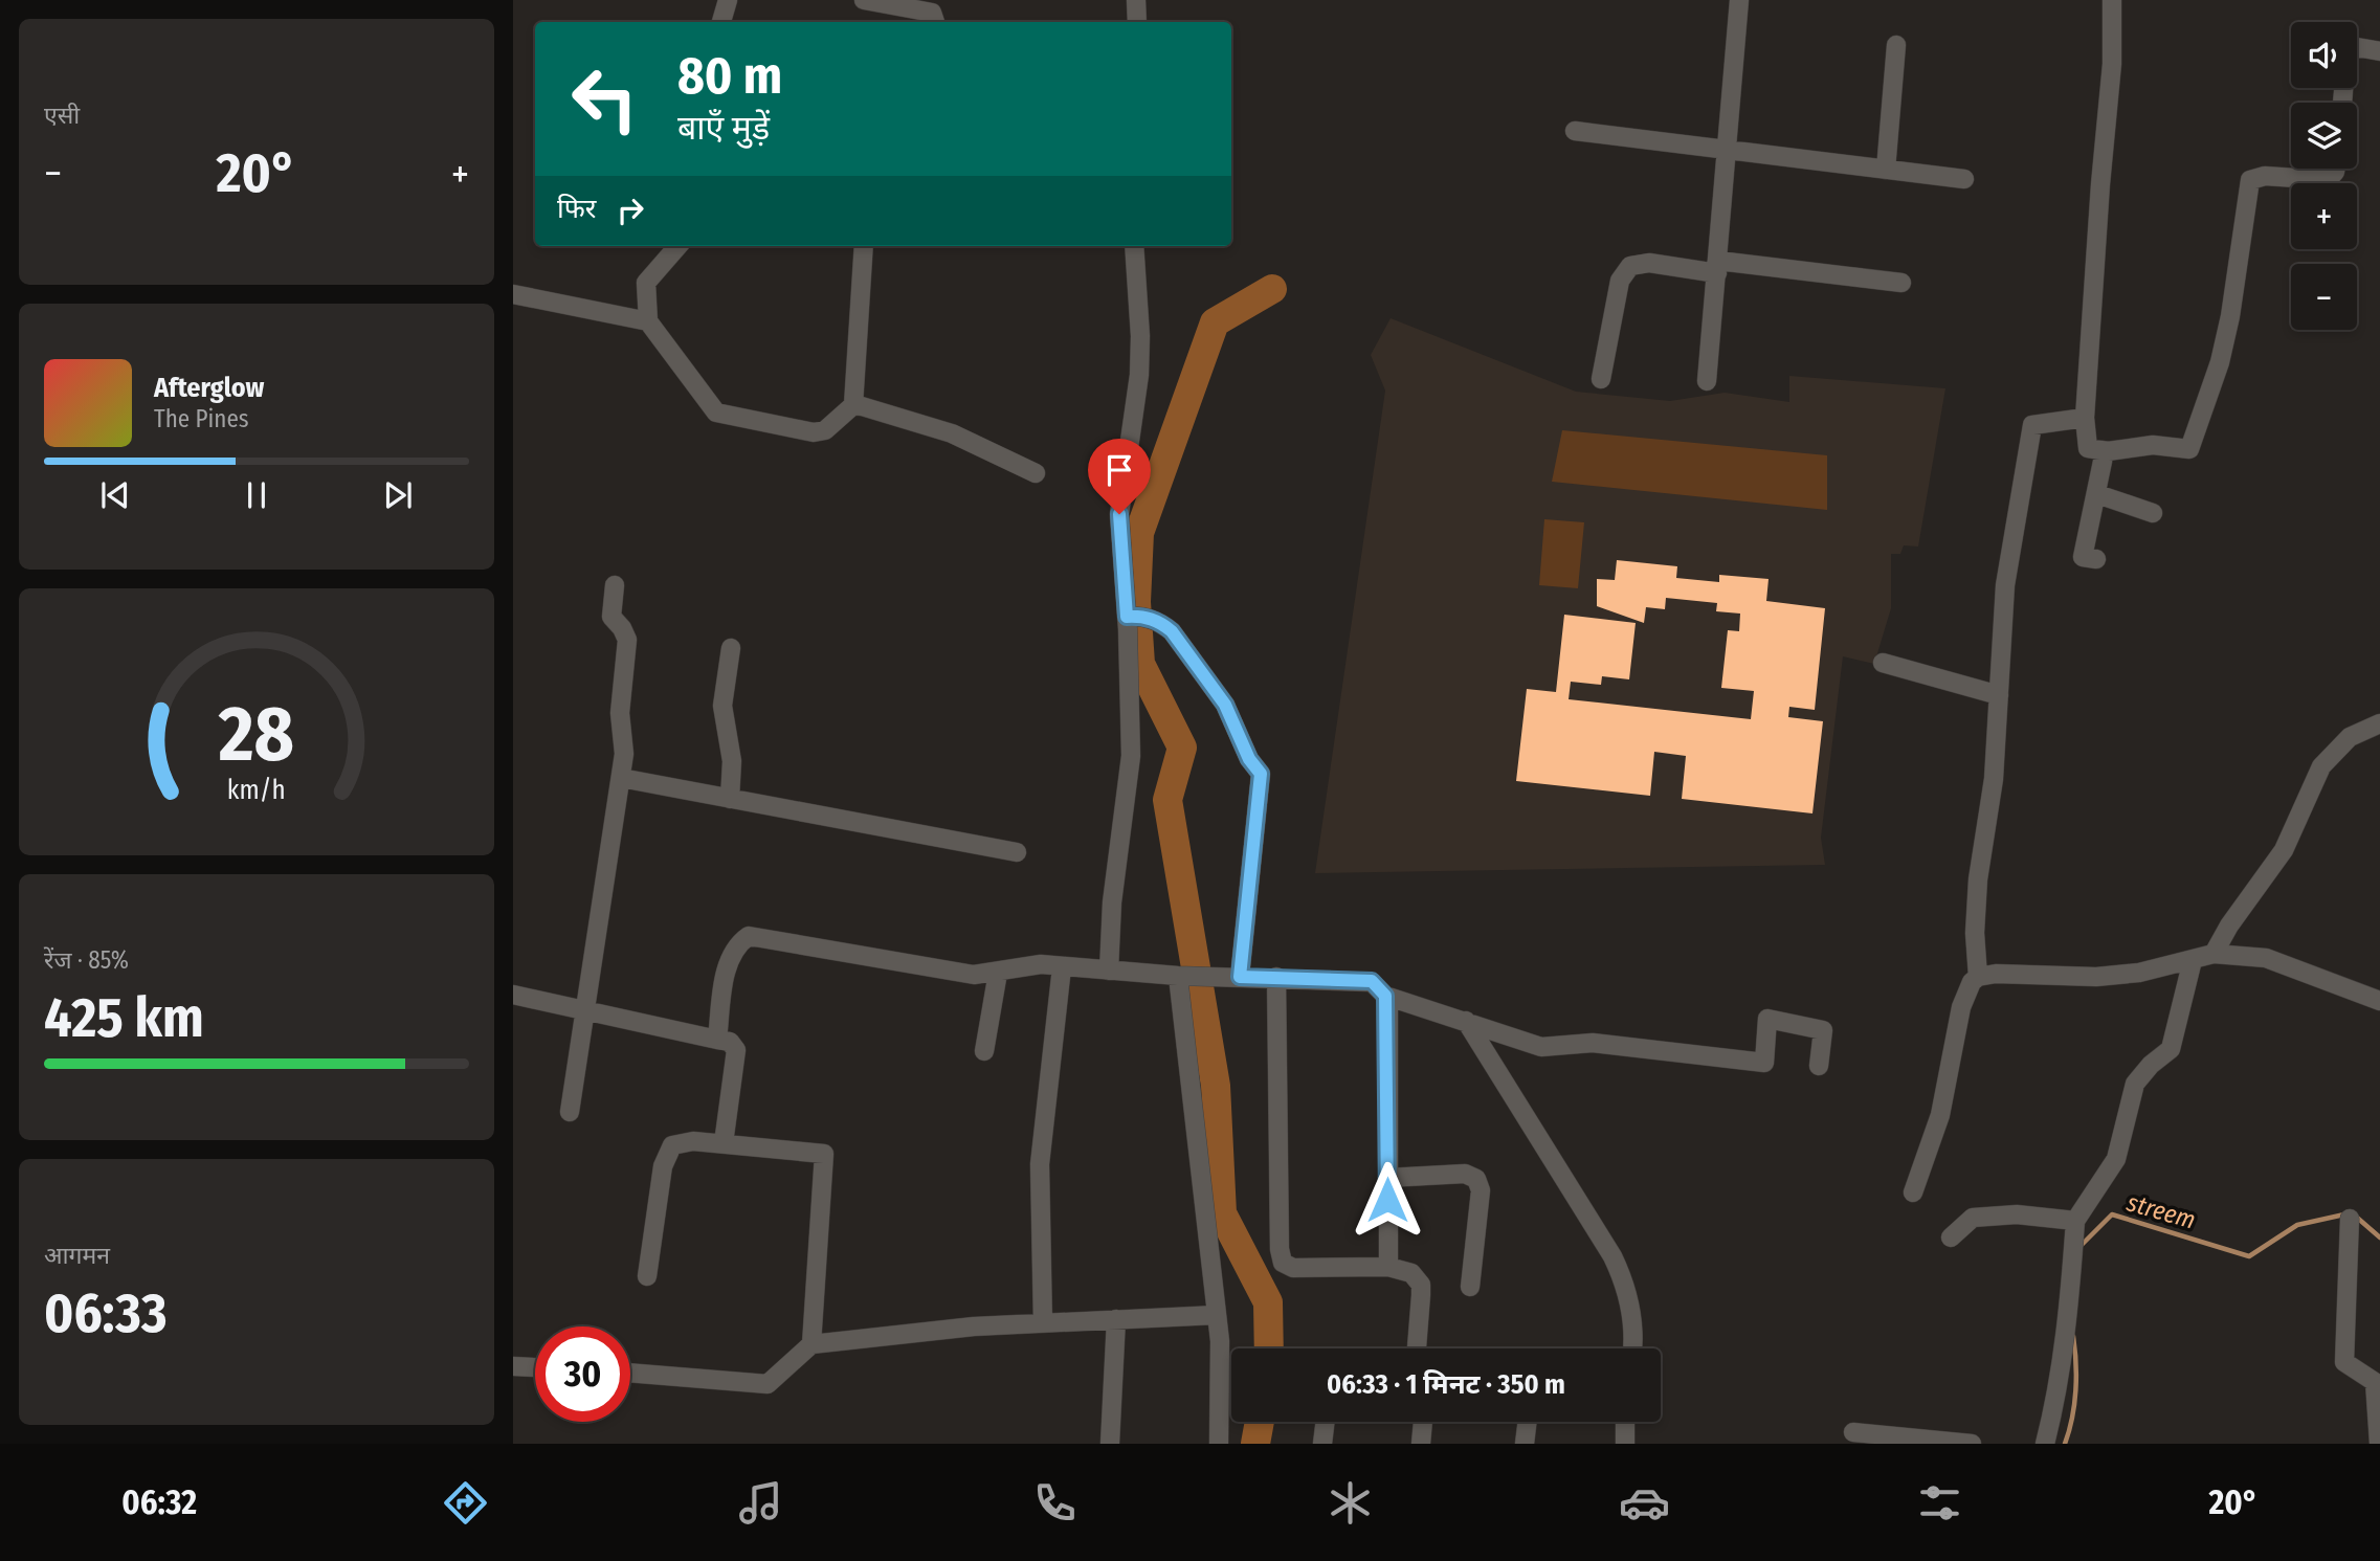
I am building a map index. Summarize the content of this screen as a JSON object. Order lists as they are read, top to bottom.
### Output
{
  "water": ["streem"],
  "page": {
    "tile": [
      "एसी",
      ["रेंज · 85%", "425 km"],
      ["आगमन", "06:33"]
    ],
    "map_buttons": ["+", "−"],
    "turn": ["80 m", "बाएँ मुड़ें"],
    "heat": ["−", "20°", "+"],
    "then": "फिर",
    "song": ["Afterglow", "The Pines"],
    "limit": "30",
    "trip": "06:33 · 1 मिनट · 350 m",
    "tabs": ["06:32", "20°"],
    "gauge": ["28", "km/h"]
  }
}
